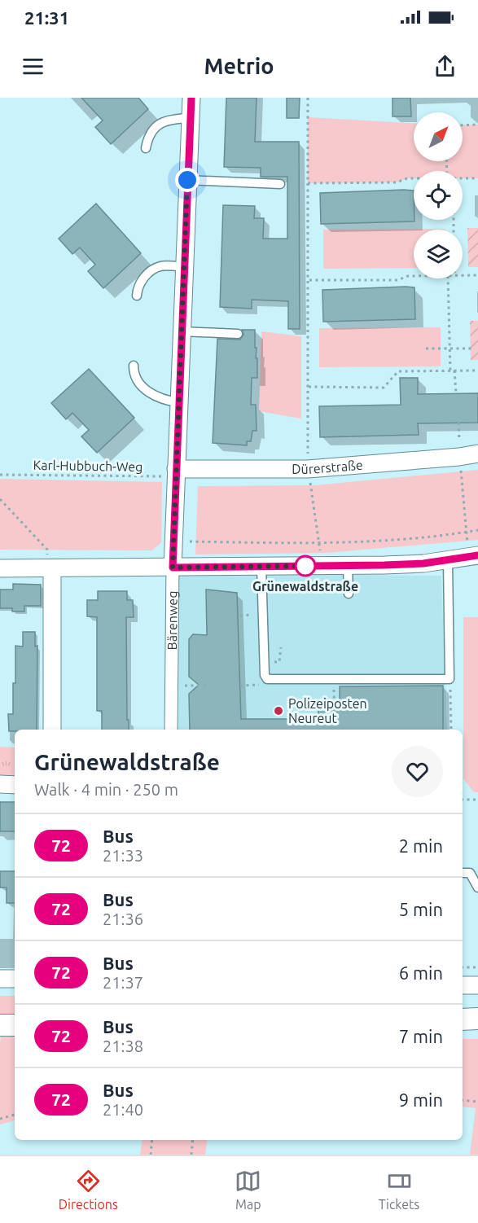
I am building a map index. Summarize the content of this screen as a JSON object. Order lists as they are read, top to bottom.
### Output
{
  "streets": {
    "street": ["Dürerstraße", "Bärenweg"],
    "path": ["Karl-Hubbuch-Weg"]
  },
  "crossings": [
    ["Karl-Hubbuch-Weg", "Dürerstraße"],
    ["Karl-Hubbuch-Weg", "Bärenweg"],
    ["Dürerstraße", "Bärenweg"]
  ],
  "places": ["Grünewaldstraße", "Polizeiposten Neureut"],
  "lines": ["bus line 72"],
  "north": "top right",
  "page": {
    "status": "21:31",
    "header": "Metrio",
    "heading": ["Grünewaldstraße", "Walk · 4 min · 250 m"],
    "list": [
      {
        "mark": "72",
        "name": "Bus",
        "note": "21:33",
        "value": "2 min"
      },
      {
        "mark": "72",
        "name": "Bus",
        "note": "21:36",
        "value": "5 min"
      },
      {
        "mark": "72",
        "name": "Bus",
        "note": "21:37",
        "value": "6 min"
      },
      {
        "mark": "72",
        "name": "Bus",
        "note": "21:38",
        "value": "7 min"
      },
      {
        "mark": "72",
        "name": "Bus",
        "note": "21:40",
        "value": "9 min"
      }
    ],
    "tabs": ["Directions", "Map", "Tickets"]
  }
}
